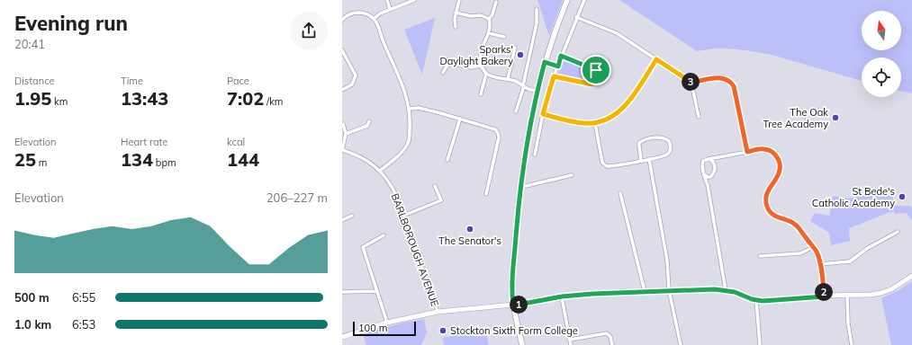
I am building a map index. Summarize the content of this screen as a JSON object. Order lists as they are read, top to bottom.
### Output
{
  "streets": {
    "street": ["BARLBOROUGH AVENUE"]
  },
  "places": [
    "Sparks' Daylight Bakery",
    "The Oak Tree Academy",
    "St Bede's Catholic Academy",
    "The Senator's",
    "Stockton Sixth Form College"
  ],
  "scale_bar": "100 m",
  "north": "top",
  "page": {
    "heading": ["Evening run", "20:41"],
    "stats": [
      ["Distance", "1.95 km"],
      ["Time", "13:43"],
      ["Pace", "7:02 /km"],
      ["Elevation", "25 m"],
      ["Heart rate", "134 bpm"],
      ["kcal", "144"]
    ],
    "pins": ["3", "2", "1"],
    "chart": ["Elevation", "206–227 m"],
    "list": [
      {
        "name": "500 m",
        "note": "6:55"
      },
      {
        "name": "1.0 km",
        "note": "6:53"
      }
    ],
    "scale": "100 m"
  }
}
